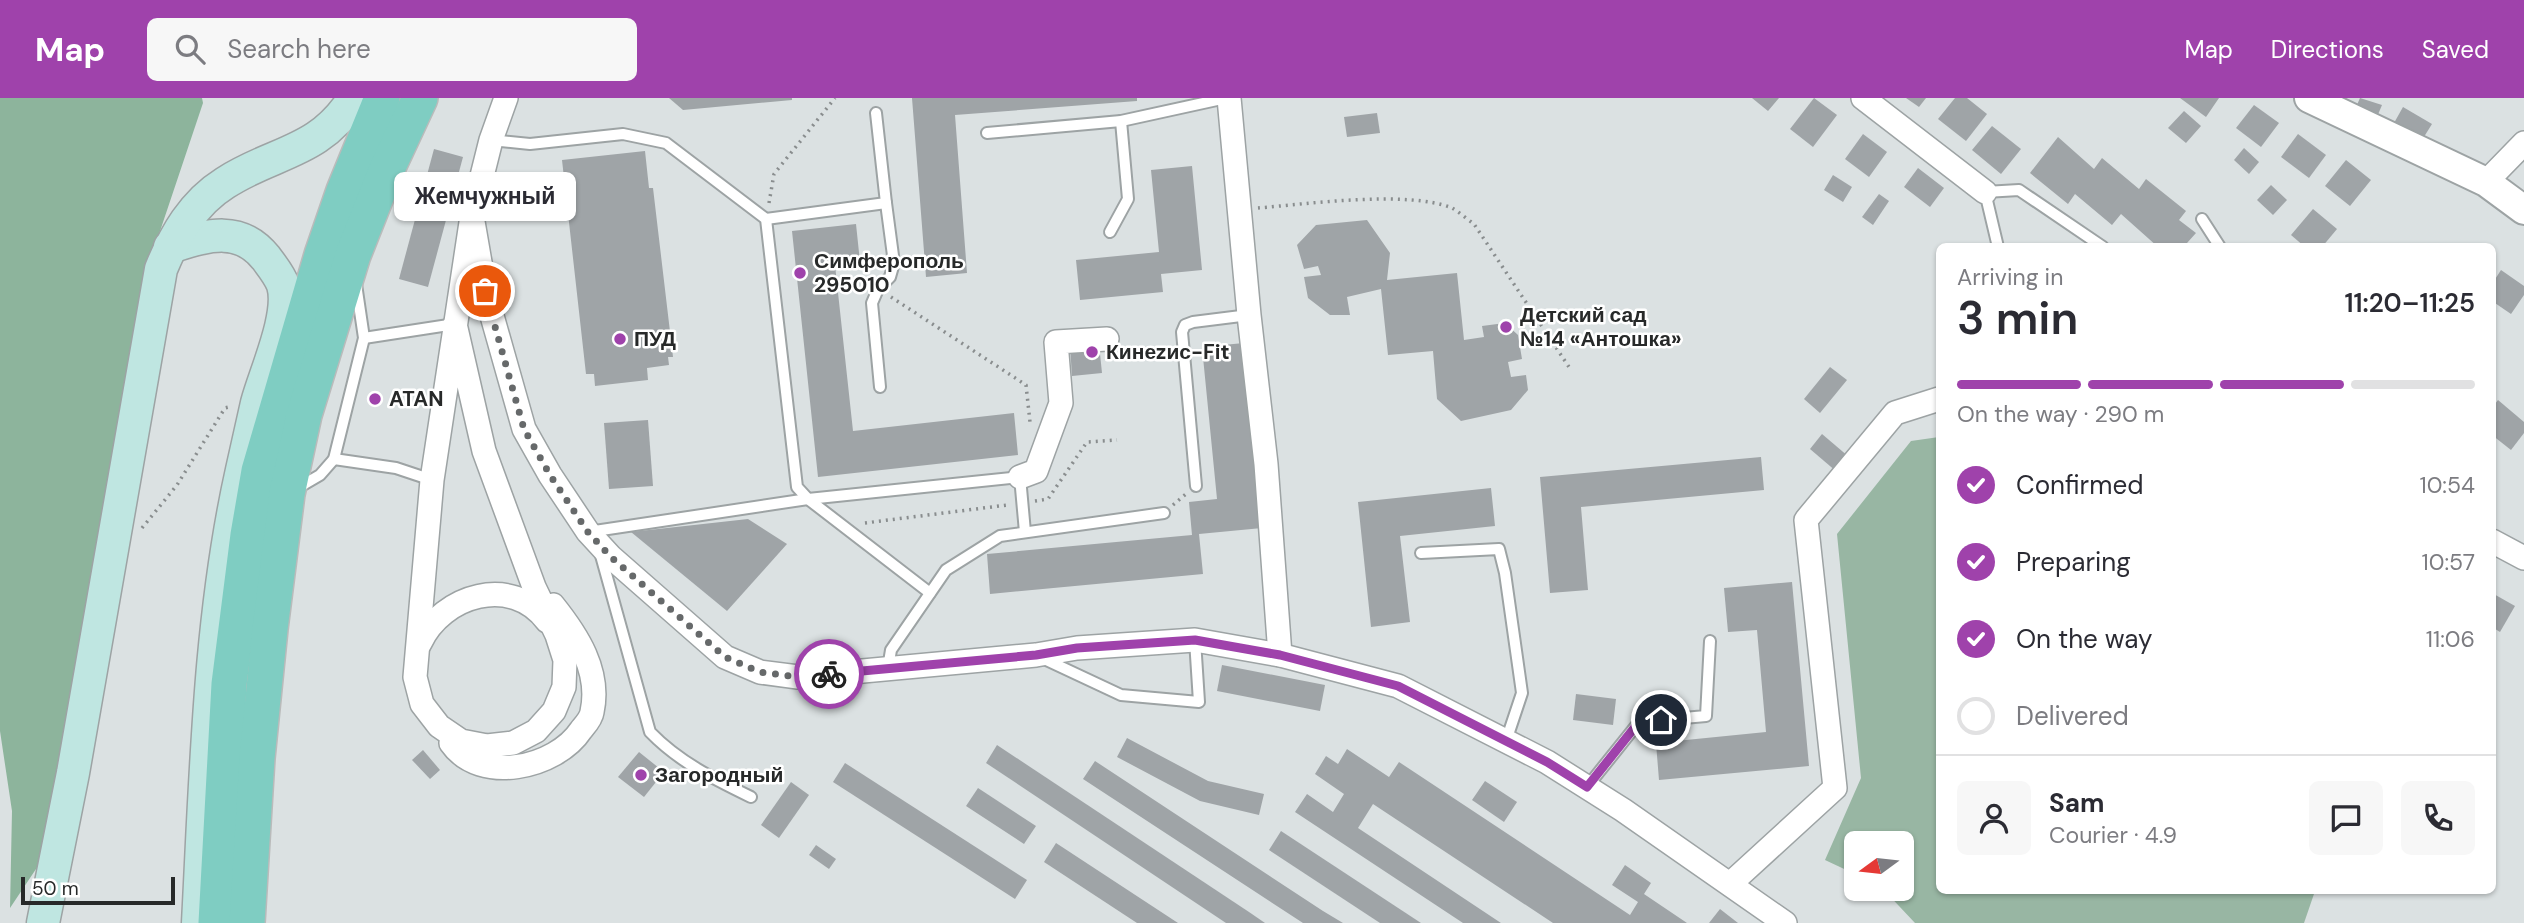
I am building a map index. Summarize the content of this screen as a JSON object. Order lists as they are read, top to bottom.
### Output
{
  "places": [
    "Симферополь 295010",
    "Жемчужный",
    "Детский сад №14 «Антошка»",
    "ПУД",
    "Кинеzис-Fit",
    "ATAN",
    "Загородный"
  ],
  "scale_bar": "50 m",
  "north": "left",
  "page": {
    "header": "Map",
    "search": "Search here",
    "nav": ["Map", "Directions", "Saved"],
    "bubble": "Жемчужный",
    "heading": ["3 min", "Arriving in", "11:20–11:25"],
    "panel": ["Sam", "Courier · 4.9"],
    "bar": "On the way · 290 m",
    "list": [
      ["Confirmed", "10:54"],
      ["Preparing", "10:57"],
      ["On the way", "11:06"],
      "Delivered"
    ],
    "scale": "50 m"
  }
}
